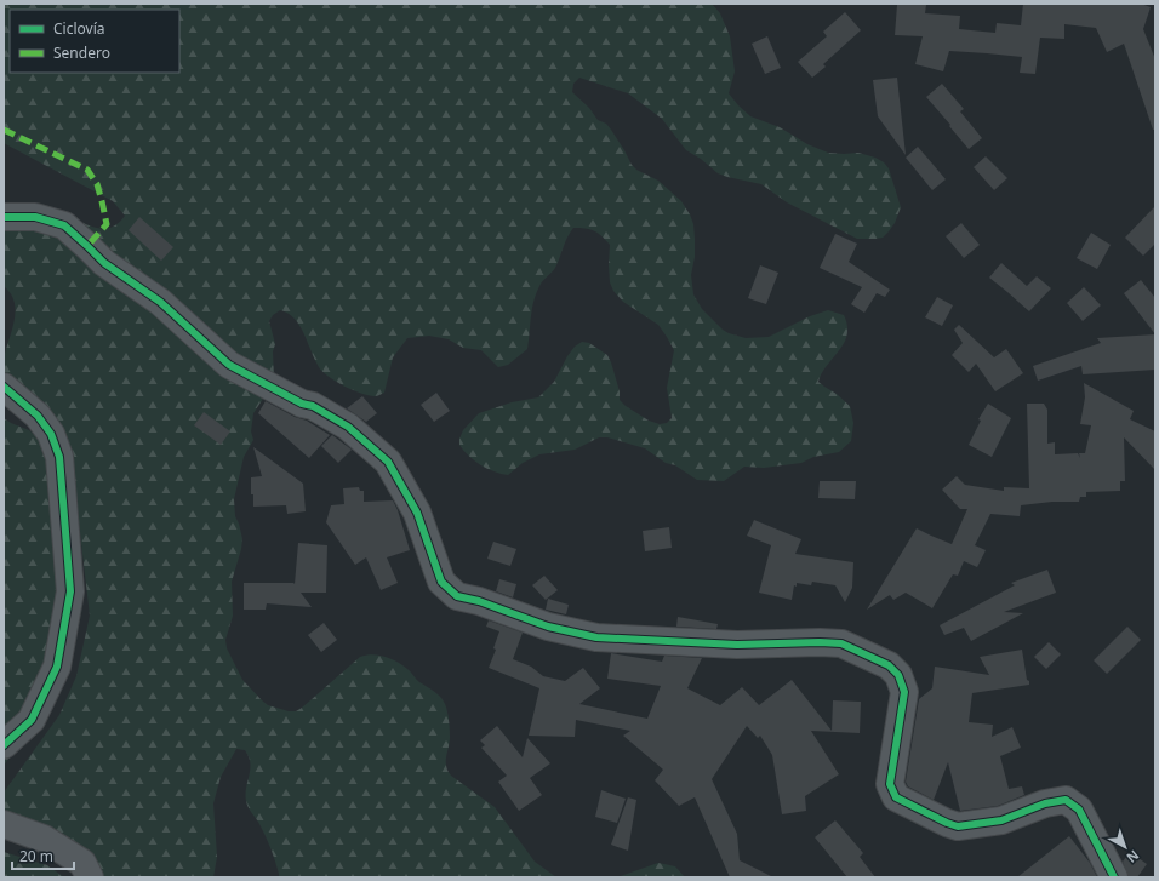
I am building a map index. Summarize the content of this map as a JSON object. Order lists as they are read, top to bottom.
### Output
{
  "legend": ["Ciclovía", "Sendero"],
  "scale_bar": "20 m",
  "north": "bottom right"
}
